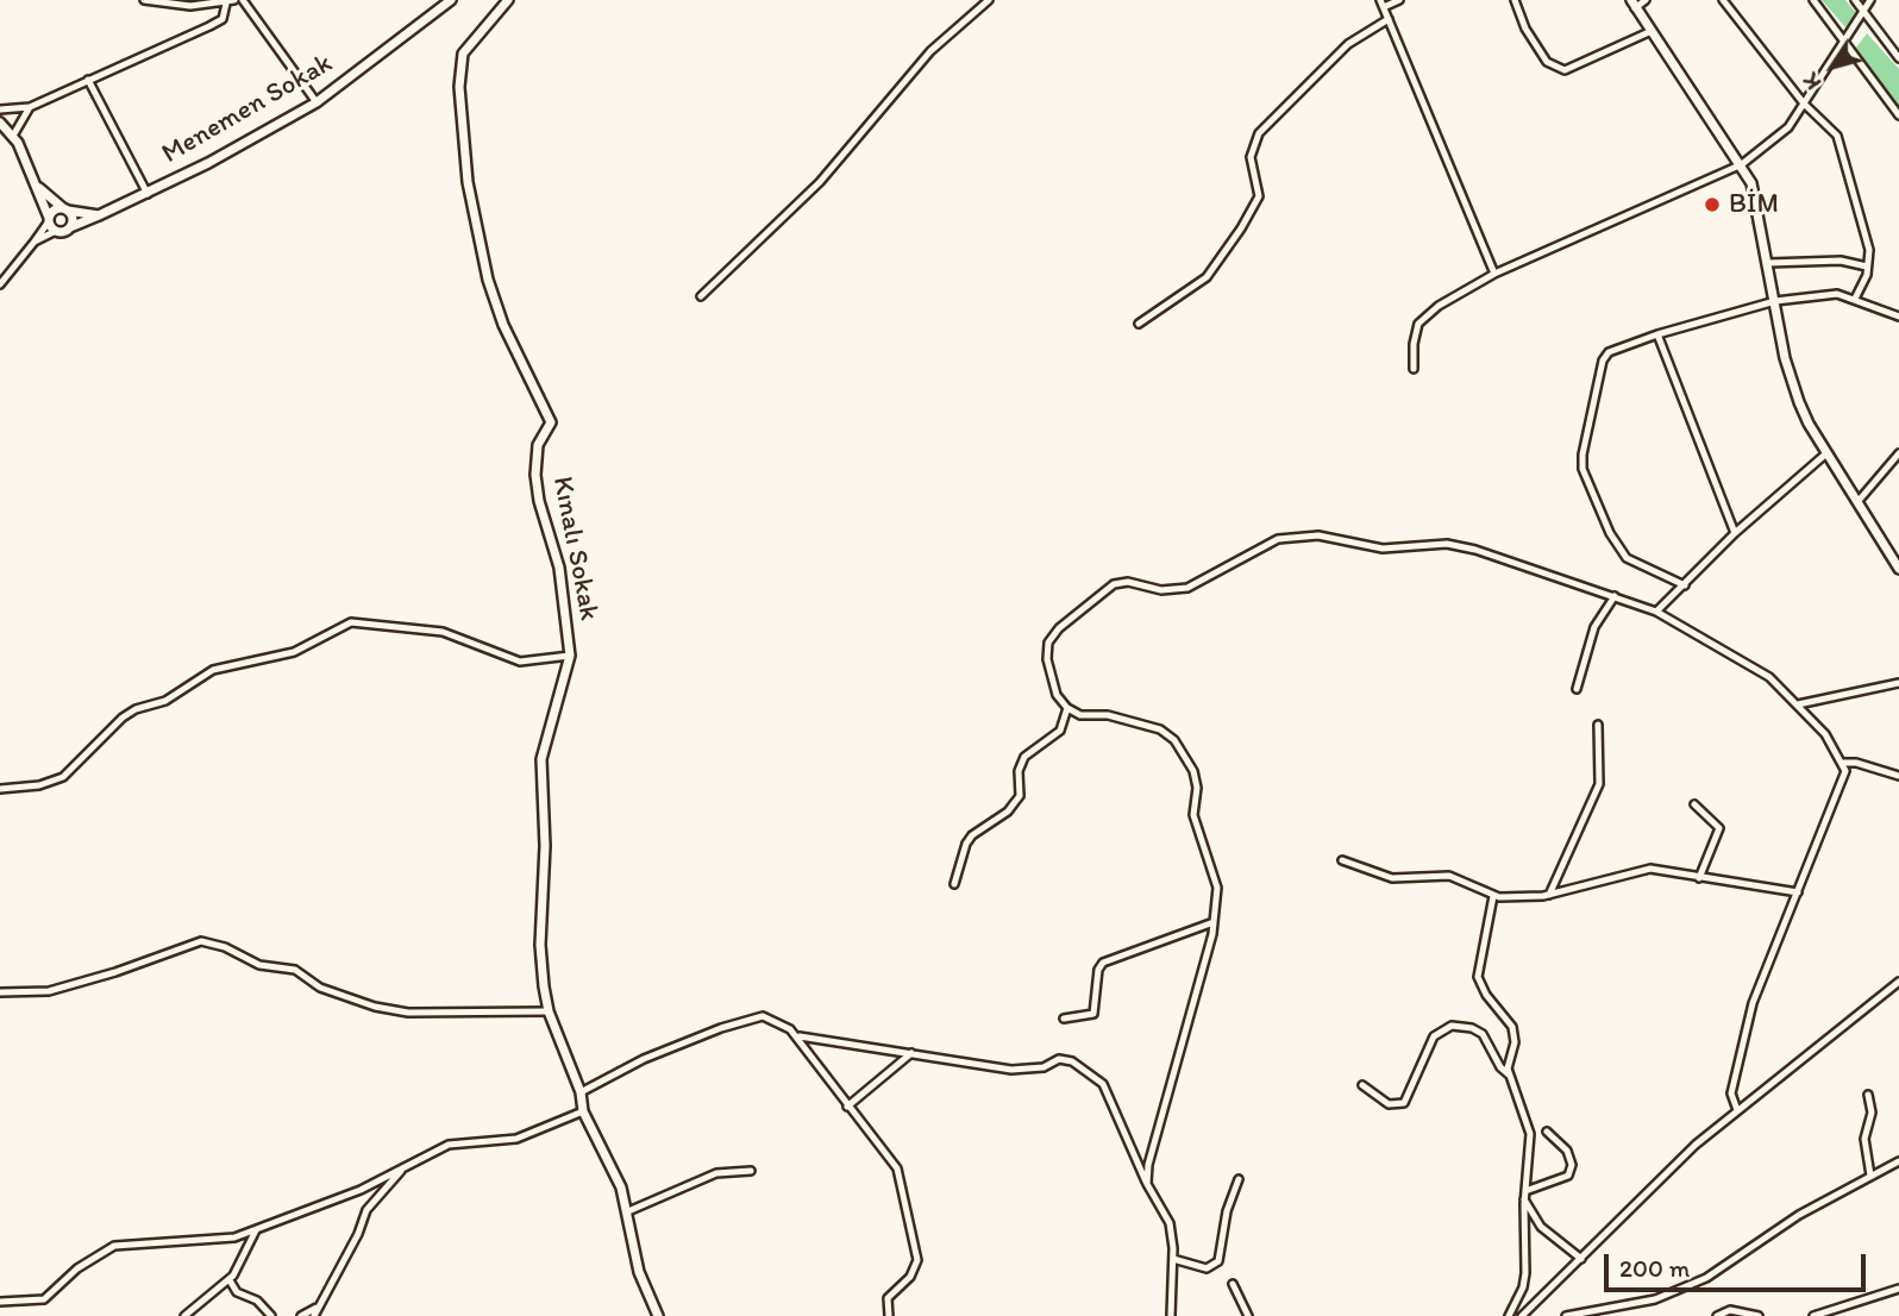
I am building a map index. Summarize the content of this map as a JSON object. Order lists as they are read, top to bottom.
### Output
{
  "streets": {
    "street": ["Menemen Sokak", "Kınalı Sokak"]
  },
  "places": ["BİM"],
  "scale_bar": "200 m",
  "north": "bottom left"
}
